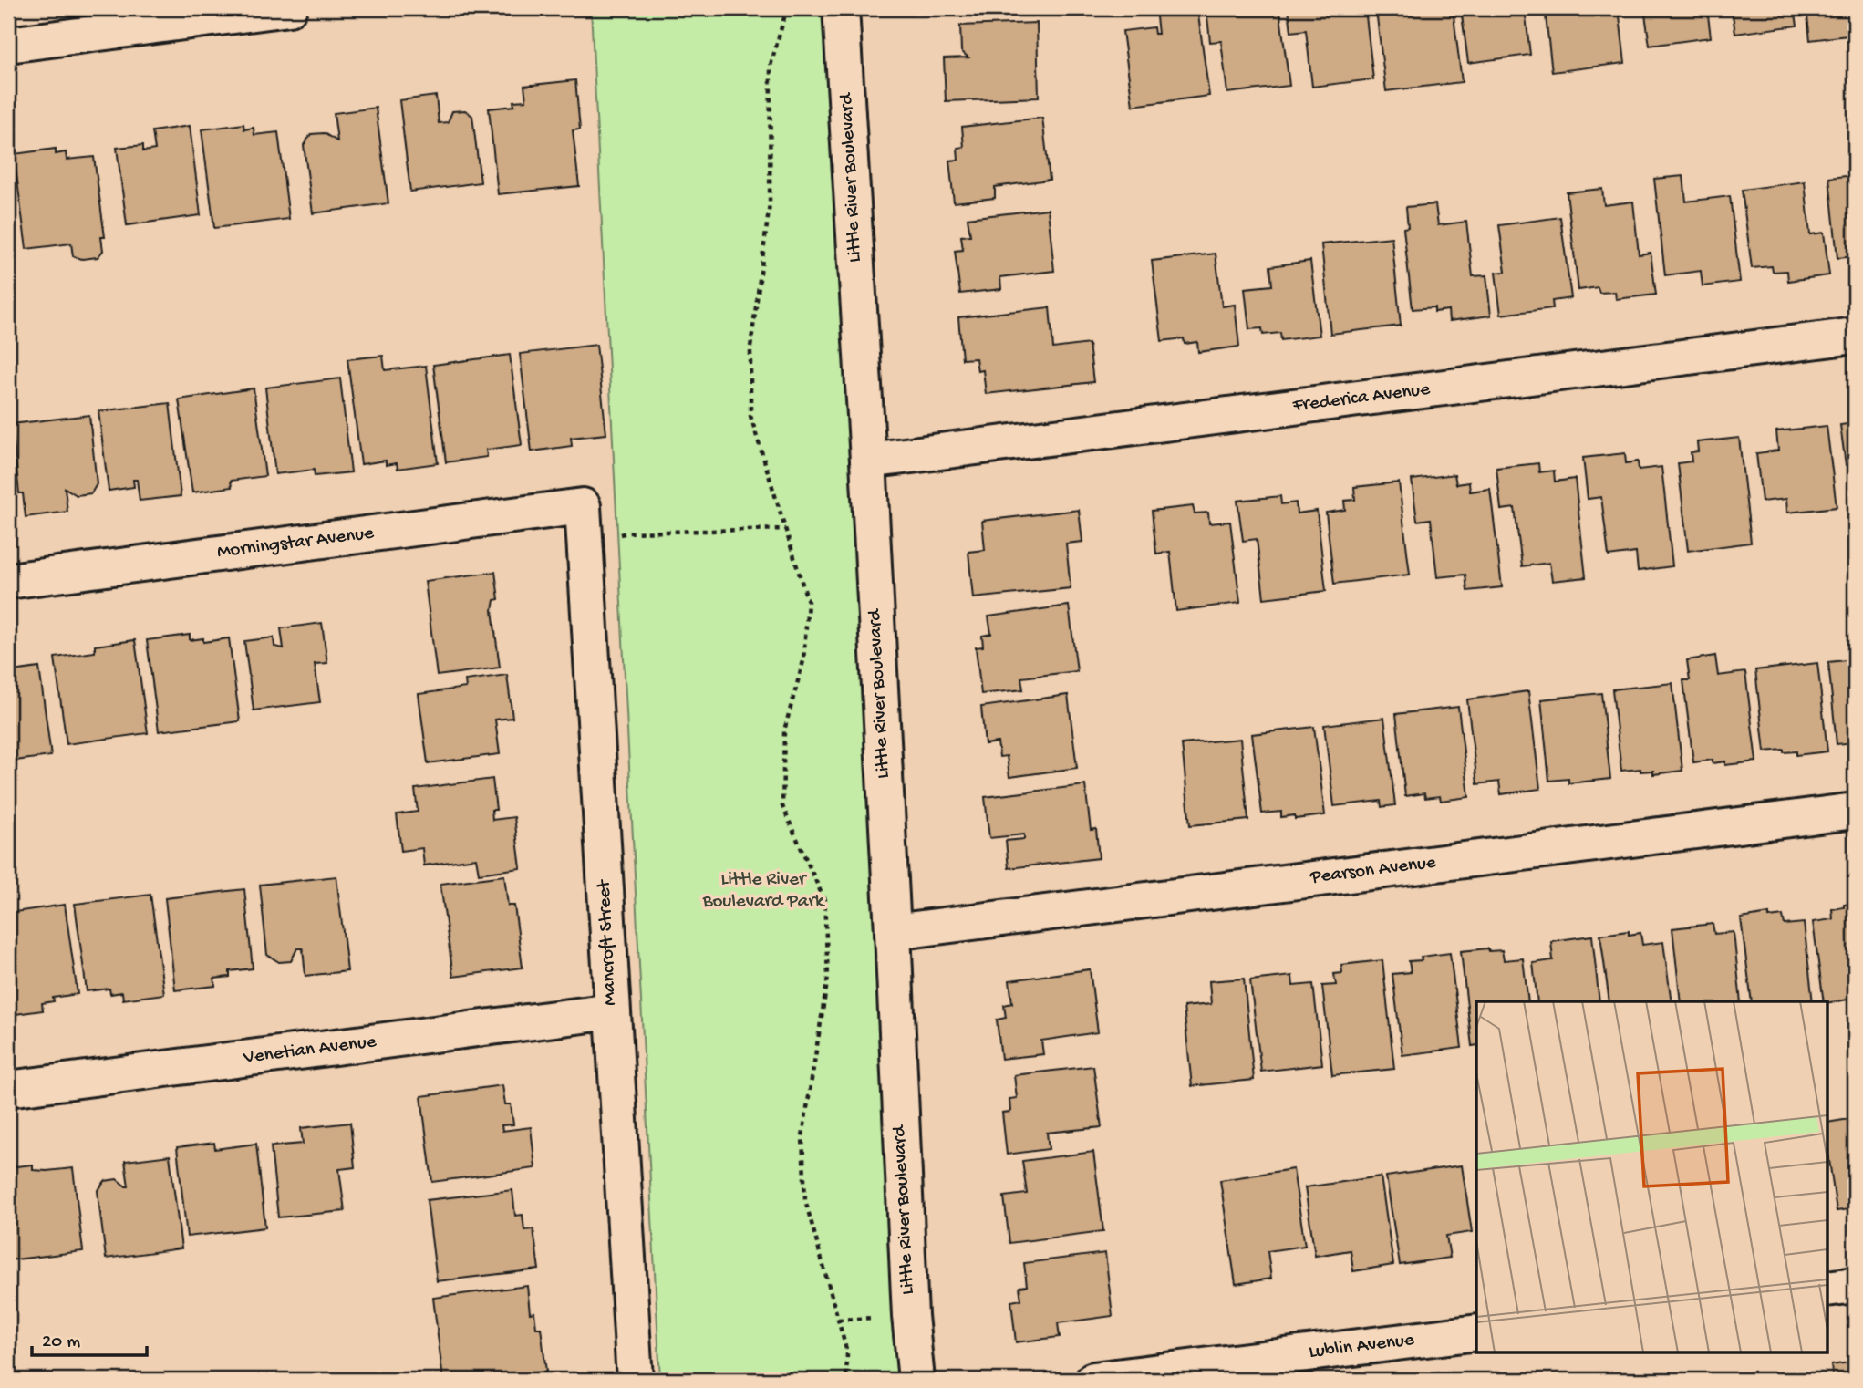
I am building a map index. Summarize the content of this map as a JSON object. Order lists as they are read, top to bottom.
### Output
{
  "streets": {
    "street": [
      "Little River Boulevard",
      "Frederica Avenue",
      "Morningstar Avenue",
      "Pearson Avenue",
      "Mancroft Street",
      "Venetian Avenue",
      "Lublin Avenue"
    ]
  },
  "crossings": [
    ["Little River Boulevard", "Frederica Avenue"],
    ["Little River Boulevard", "Pearson Avenue"],
    ["Morningstar Avenue", "Mancroft Street"],
    ["Mancroft Street", "Venetian Avenue"]
  ],
  "parks": ["Little River Boulevard Park"],
  "scale_bar": "20 m"
}
